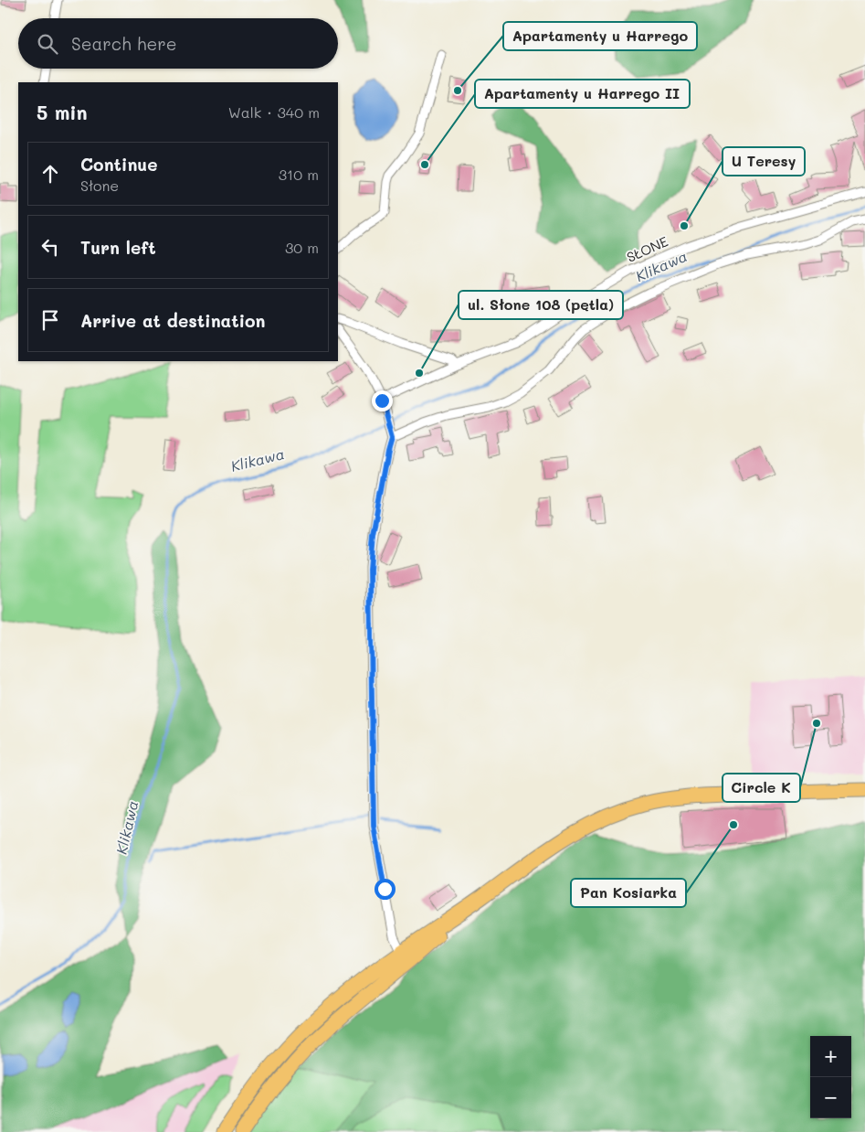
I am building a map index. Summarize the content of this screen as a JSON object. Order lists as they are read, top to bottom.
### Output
{
  "streets": {
    "street": ["SŁONE"]
  },
  "water": ["Klikawa"],
  "places": [
    "Apartamenty u Harrego",
    "Apartamenty u Harrego II",
    "U Teresy",
    "ul. Słone 108 (pętla)",
    "Circle K",
    "Pan Kosiarka"
  ],
  "page": {
    "search": "Search here",
    "heading": ["5 min", "Walk · 340 m"],
    "list": [
      ["Continue", "Słone", "310 m"],
      ["Turn left", "30 m"],
      "Arrive at destination"
    ],
    "map_buttons": ["+", "−"]
  }
}
